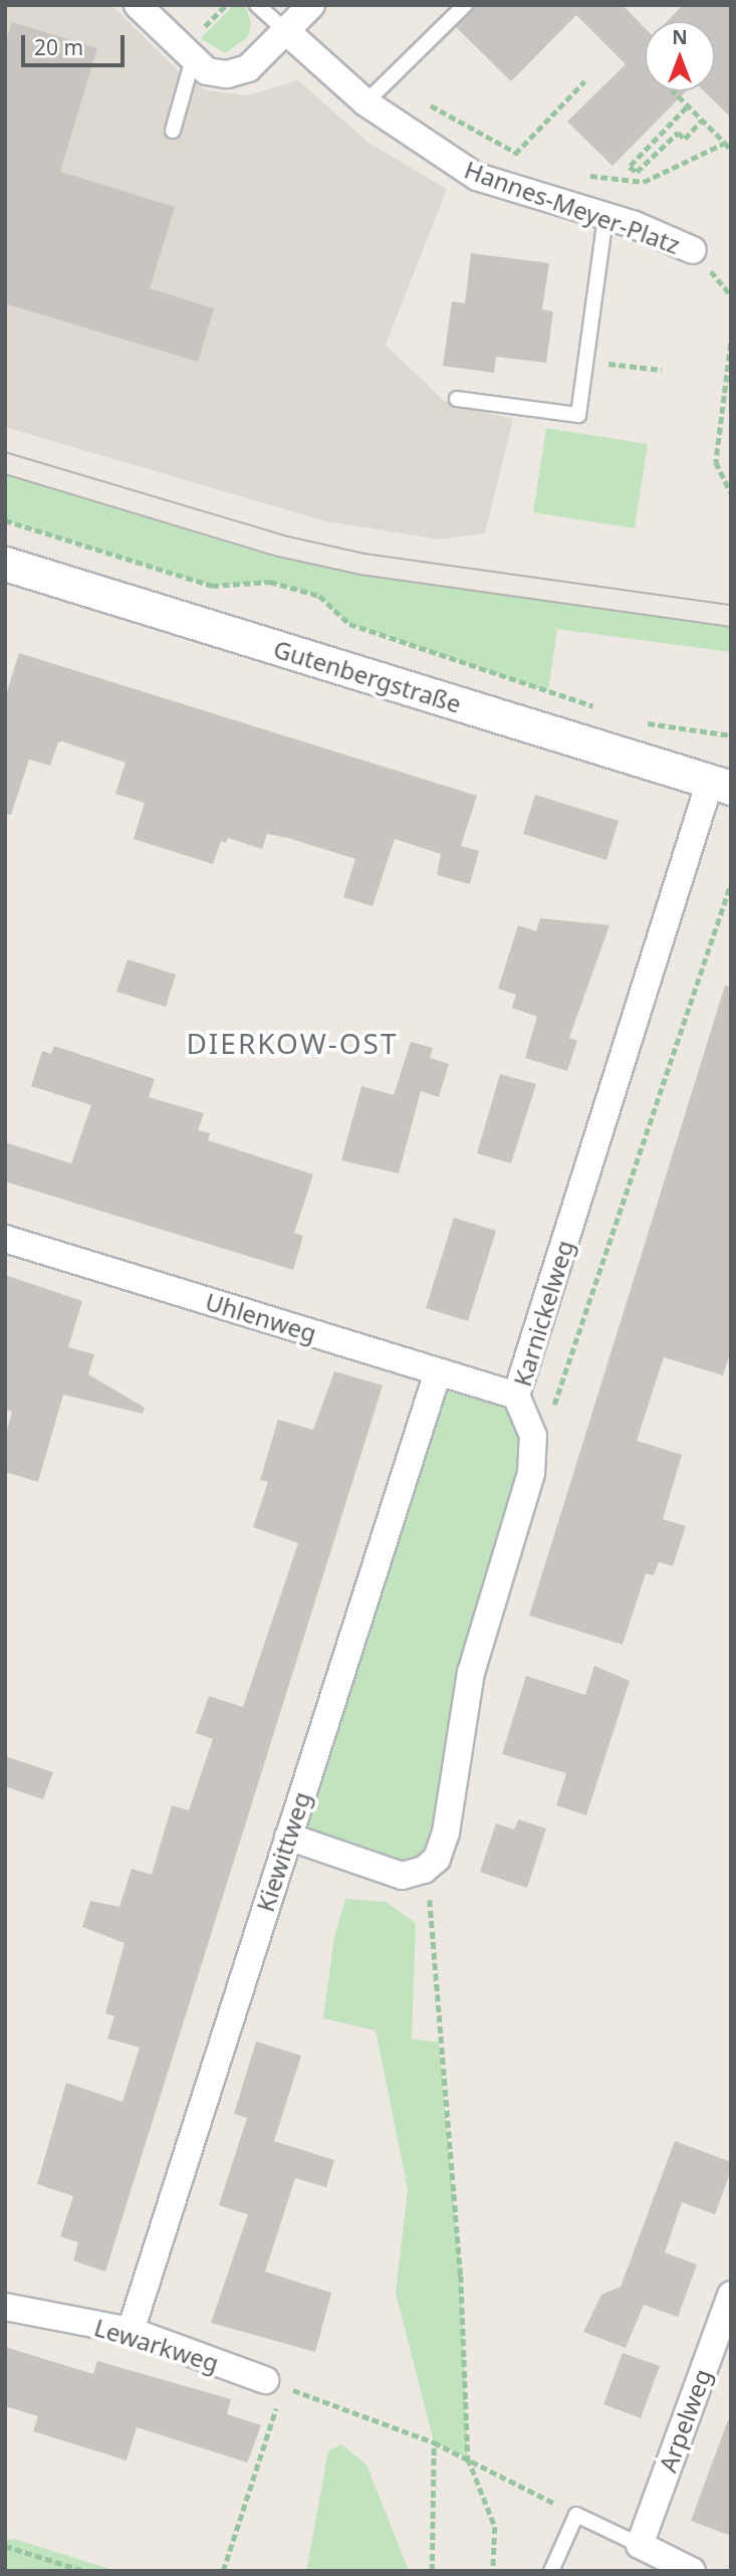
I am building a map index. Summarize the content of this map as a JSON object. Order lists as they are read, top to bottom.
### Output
{
  "streets": {
    "street": [
      "Hannes-Meyer-Platz",
      "Gutenbergstraße",
      "Karnickelweg",
      "Uhlenweg",
      "Kiewittweg",
      "Lewarkweg",
      "Arpelweg"
    ]
  },
  "crossings": [
    ["Gutenbergstraße", "Karnickelweg"],
    ["Karnickelweg", "Uhlenweg"],
    ["Uhlenweg", "Kiewittweg"],
    ["Kiewittweg", "Lewarkweg"]
  ],
  "districts": ["DIERKOW-OST"],
  "scale_bar": "20 m",
  "north": "top"
}
